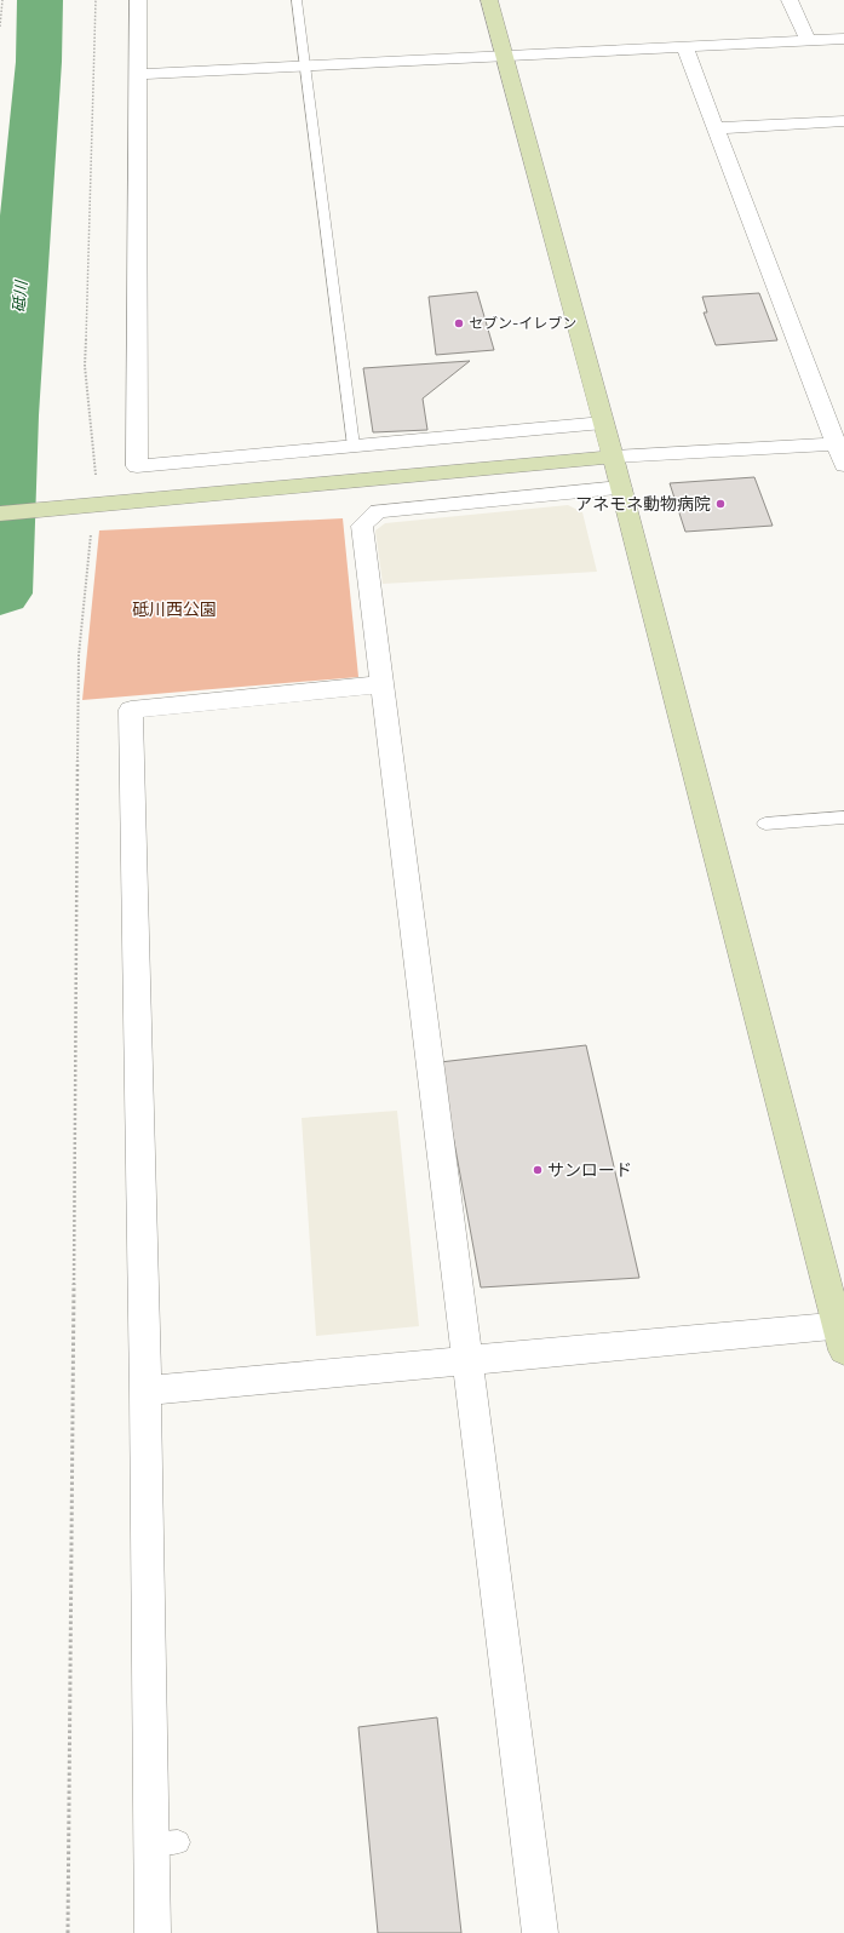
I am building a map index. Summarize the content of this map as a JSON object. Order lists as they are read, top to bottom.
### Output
{
  "water": ["砥川"],
  "parks": ["砥川西公園"],
  "places": ["セブン-イレブン", "アネモネ動物病院", "サンロード"]
}
